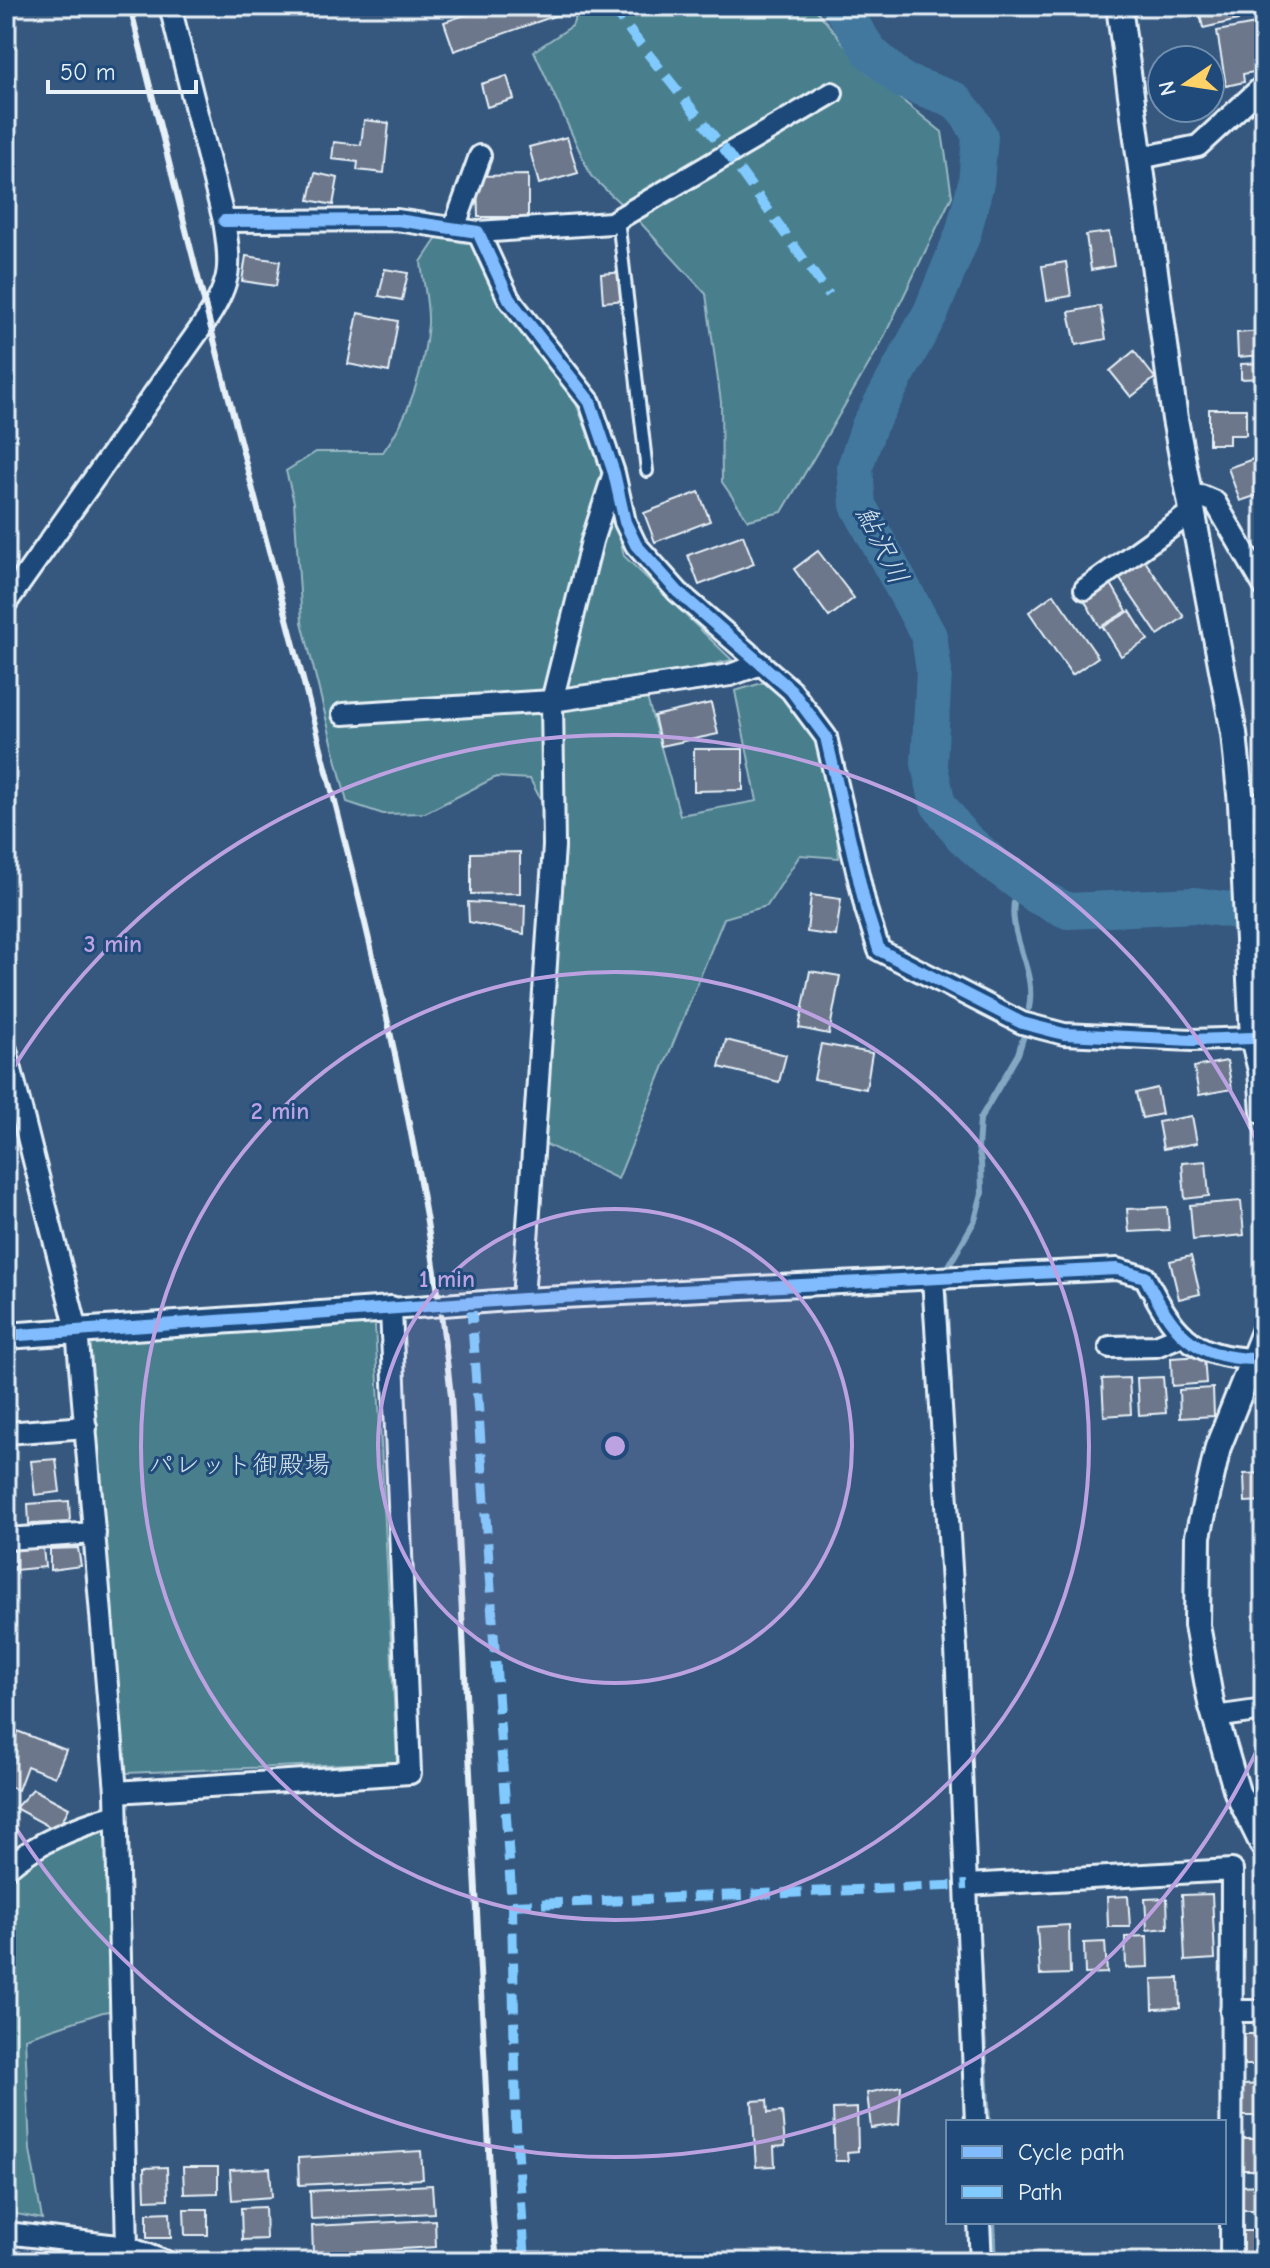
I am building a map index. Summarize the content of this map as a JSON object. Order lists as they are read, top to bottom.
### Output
{
  "water": ["鮎沢川"],
  "parks": ["パレット御殿場"],
  "legend": ["Cycle path", "Path"],
  "scale_bar": "50 m",
  "north": "left",
  "rings": ["3 min", "2 min", "1 min"]
}
